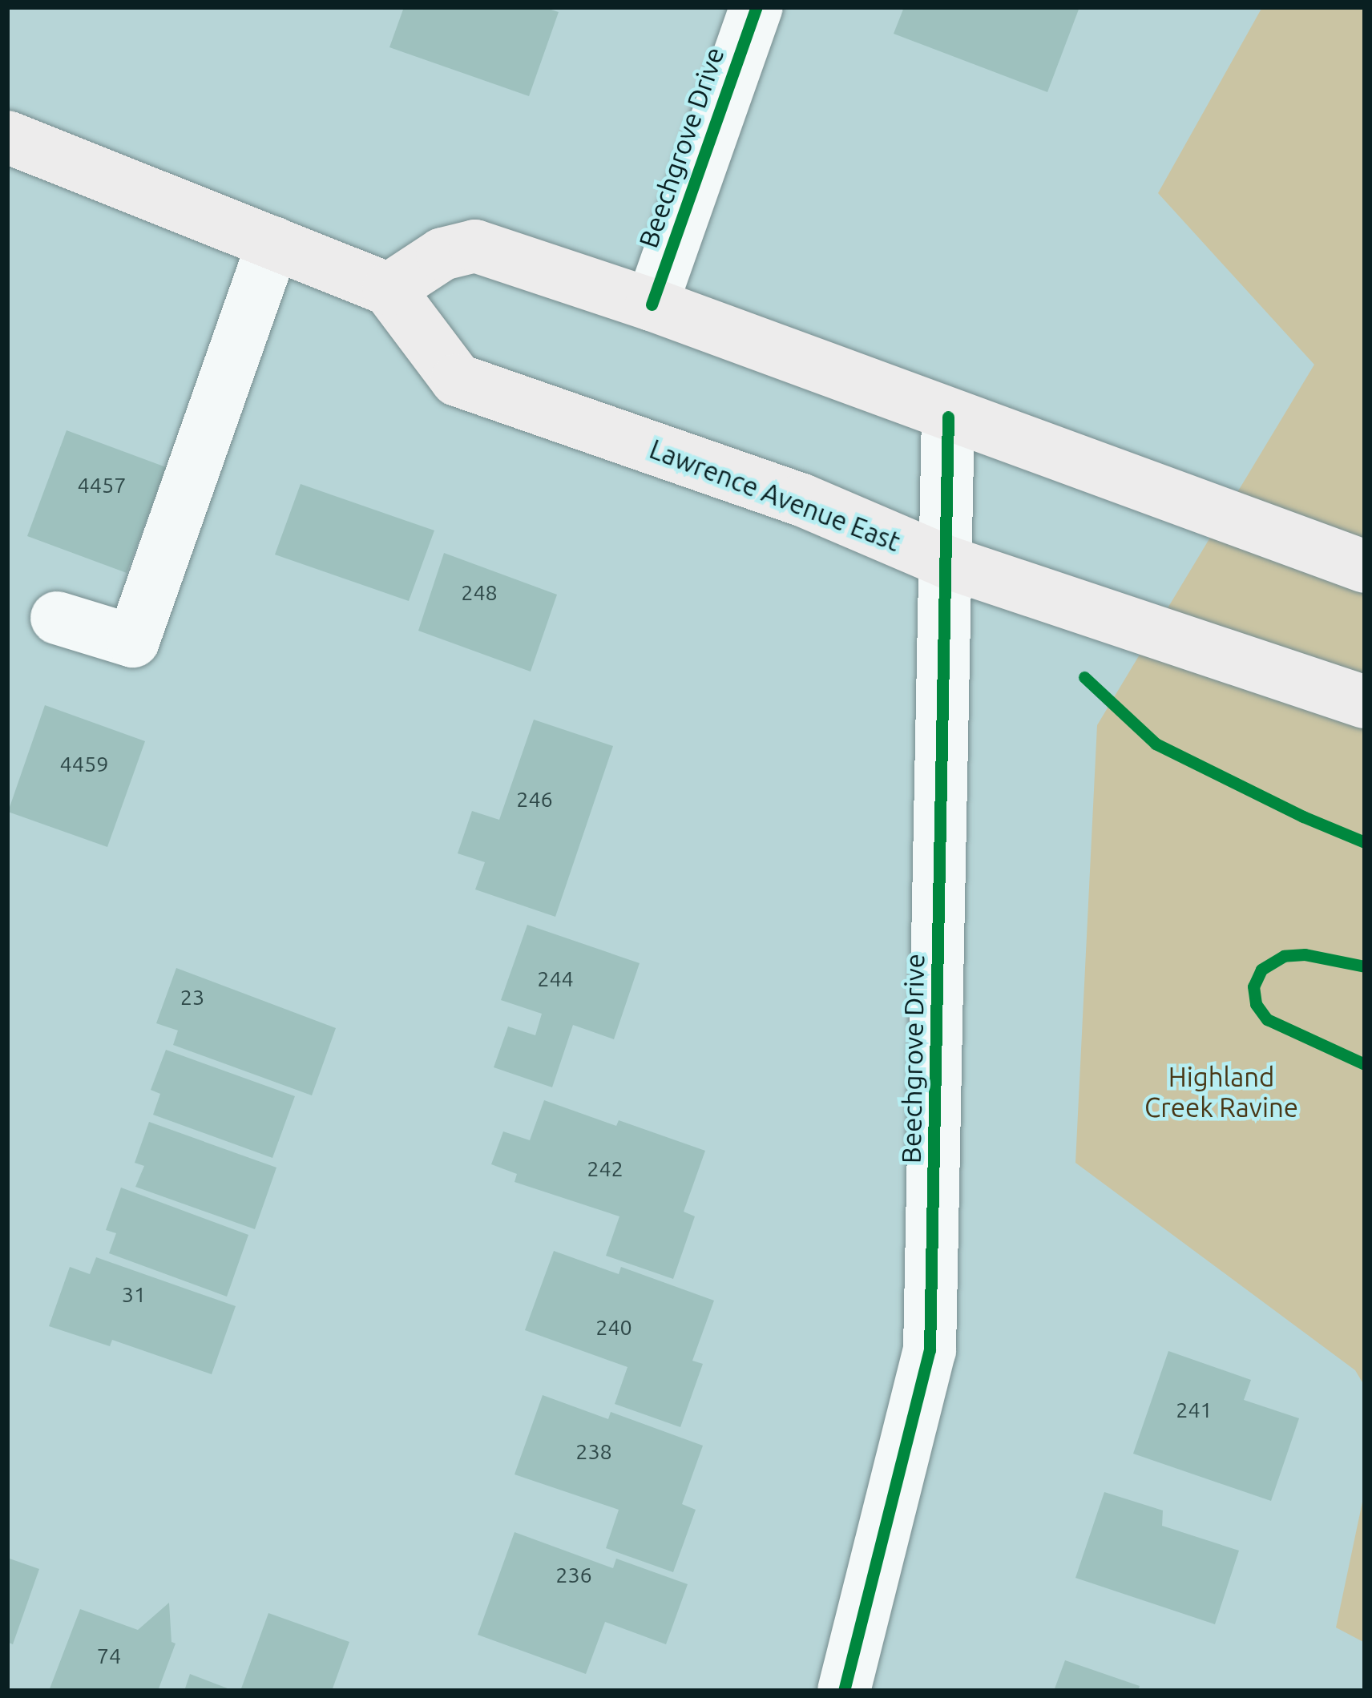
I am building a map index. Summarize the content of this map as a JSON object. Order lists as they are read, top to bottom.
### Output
{
  "streets": {
    "main road": ["Lawrence Avenue East"],
    "street": ["Beechgrove Drive"]
  },
  "crossings": [
    ["Beechgrove Drive", "Lawrence Avenue East"]
  ],
  "parks": ["Highland Creek Ravine"],
  "house_numbers": [
    "4457",
    "248",
    "4459",
    "246",
    "244",
    "23",
    "242",
    "31",
    "240",
    "241",
    "238",
    "236",
    "74"
  ]
}
